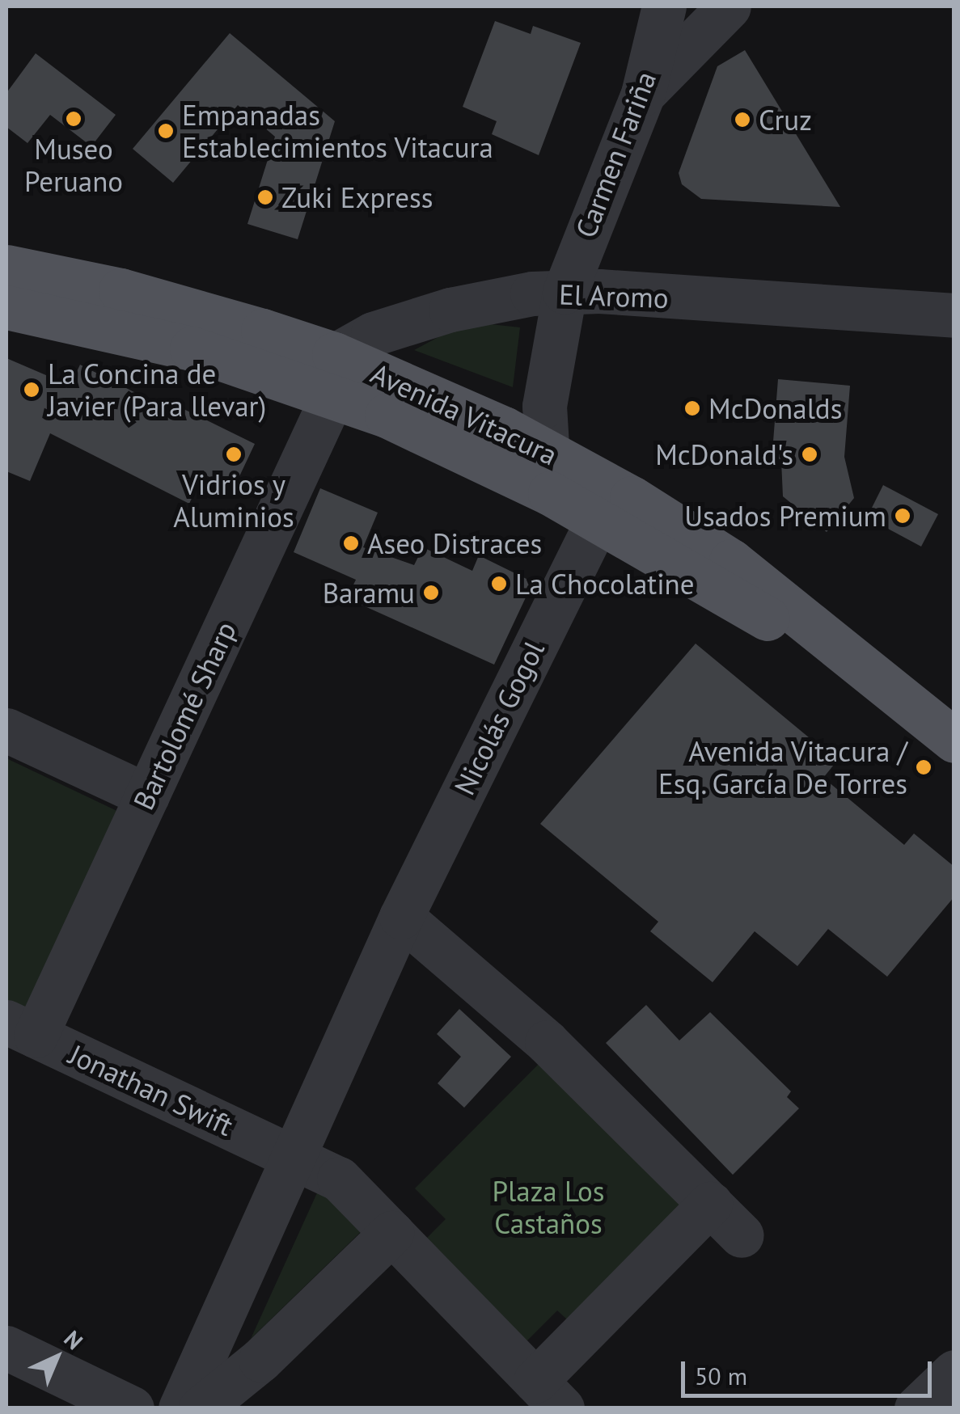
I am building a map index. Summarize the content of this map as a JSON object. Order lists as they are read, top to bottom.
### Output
{
  "streets": {
    "main road": ["Avenida Vitacura"],
    "street": [
      "Carmen Fariña",
      "El Aromo",
      "Bartolomé Sharp",
      "Nicolás Gogol",
      "Jonathan Swift"
    ]
  },
  "crossings": [
    ["Carmen Fariña", "El Aromo"],
    ["Carmen Fariña", "Avenida Vitacura"],
    ["El Aromo", "Avenida Vitacura"],
    ["El Aromo", "Bartolomé Sharp"],
    ["Avenida Vitacura", "Bartolomé Sharp"],
    ["Avenida Vitacura", "Nicolás Gogol"],
    ["Bartolomé Sharp", "Jonathan Swift"],
    ["Nicolás Gogol", "Jonathan Swift"]
  ],
  "parks": ["Plaza Los Castaños"],
  "places": [
    "Museo Peruano",
    "Cruz",
    "Empanadas Establecimientos Vitacura",
    "Zuki Express",
    "La Concina de Javier (Para llevar)",
    "McDonalds",
    "Vidrios y Aluminios",
    "McDonald's",
    "Usados Premium",
    "Aseo Distraces",
    "La Chocolatine",
    "Baramu",
    "Avenida Vitacura / Esq. García De Torres"
  ],
  "scale_bar": "50 m",
  "north": "top right"
}
